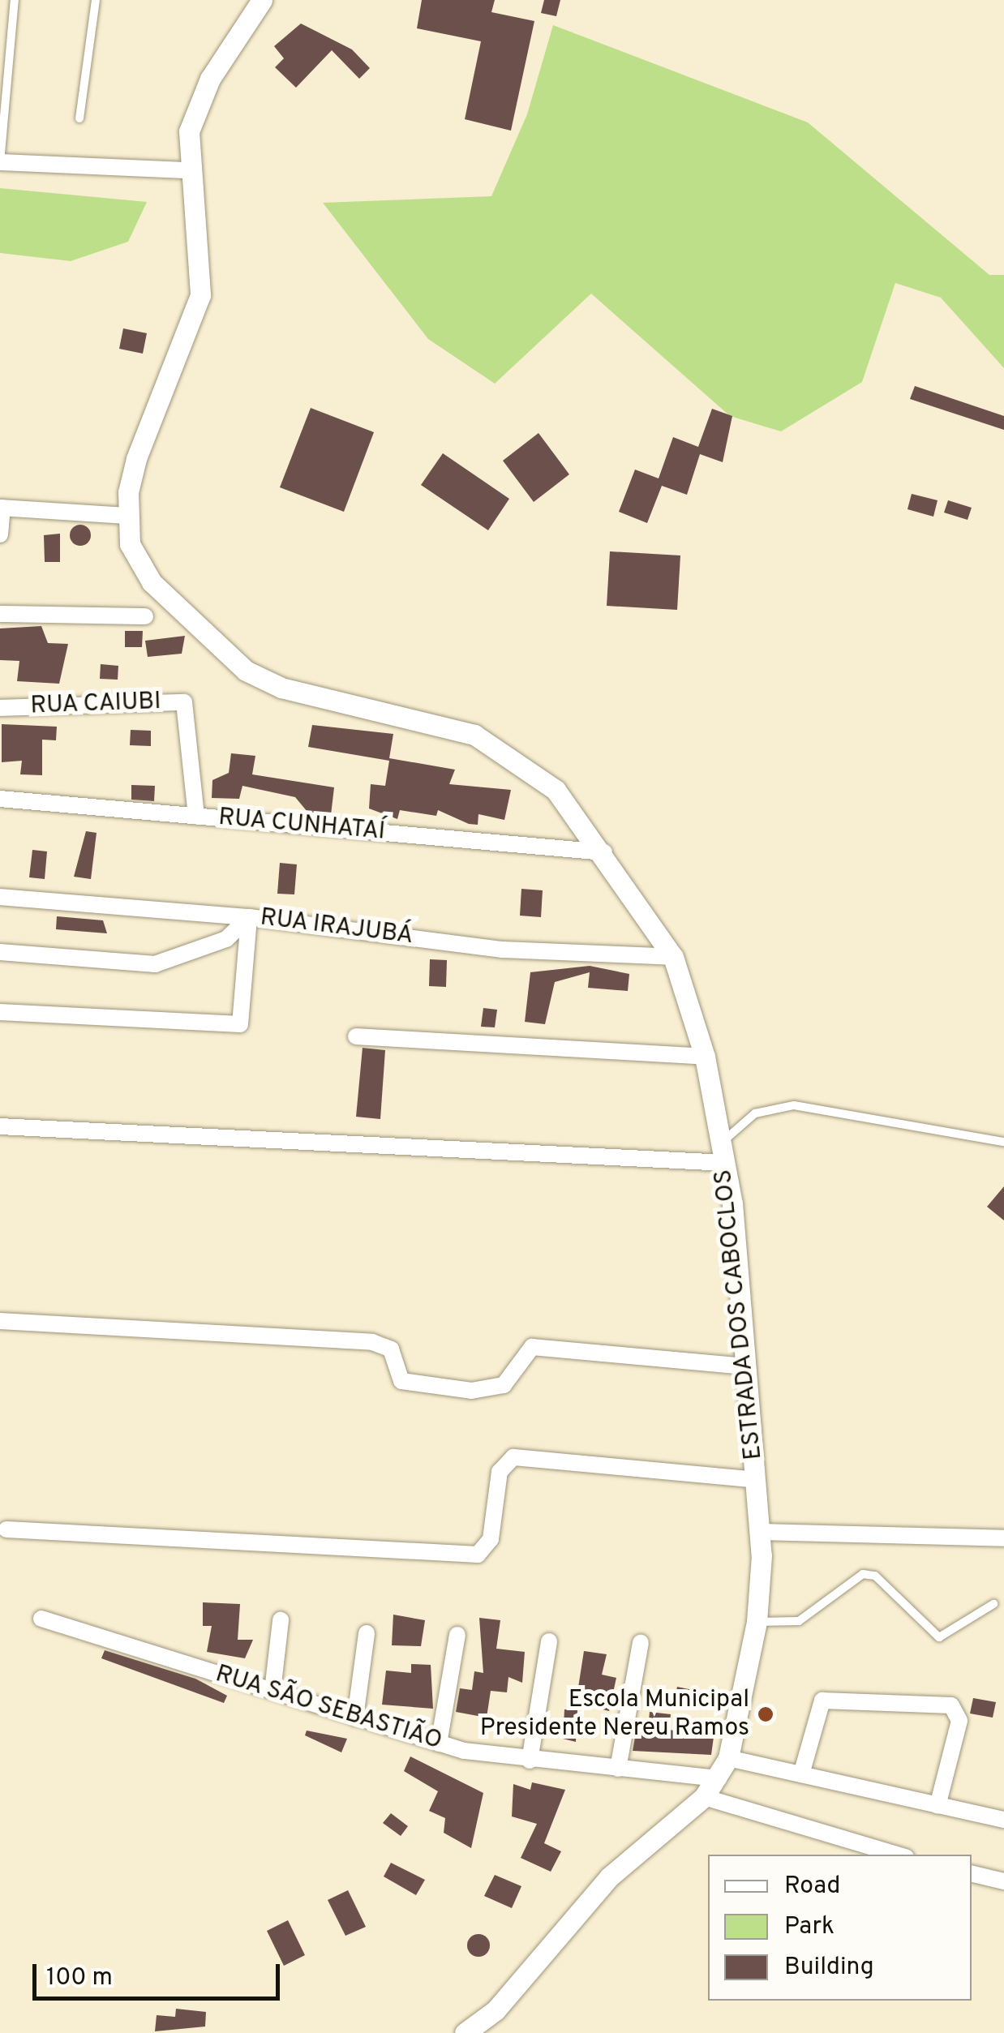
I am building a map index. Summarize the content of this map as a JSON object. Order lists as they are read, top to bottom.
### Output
{
  "streets": {
    "street": [
      "RUA CAIUBI",
      "RUA CUNHATAÍ",
      "RUA IRAJUBÁ",
      "ESTRADA DOS CABOCLOS",
      "RUA SÃO SEBASTIÃO"
    ]
  },
  "crossings": [
    ["RUA CAIUBI", "RUA CUNHATAÍ"],
    ["RUA CUNHATAÍ", "ESTRADA DOS CABOCLOS"],
    ["RUA IRAJUBÁ", "ESTRADA DOS CABOCLOS"],
    ["ESTRADA DOS CABOCLOS", "RUA SÃO SEBASTIÃO"]
  ],
  "places": ["Escola Municipal Presidente Nereu Ramos"],
  "legend": ["Road", "Park", "Building"],
  "scale_bar": "100 m"
}
